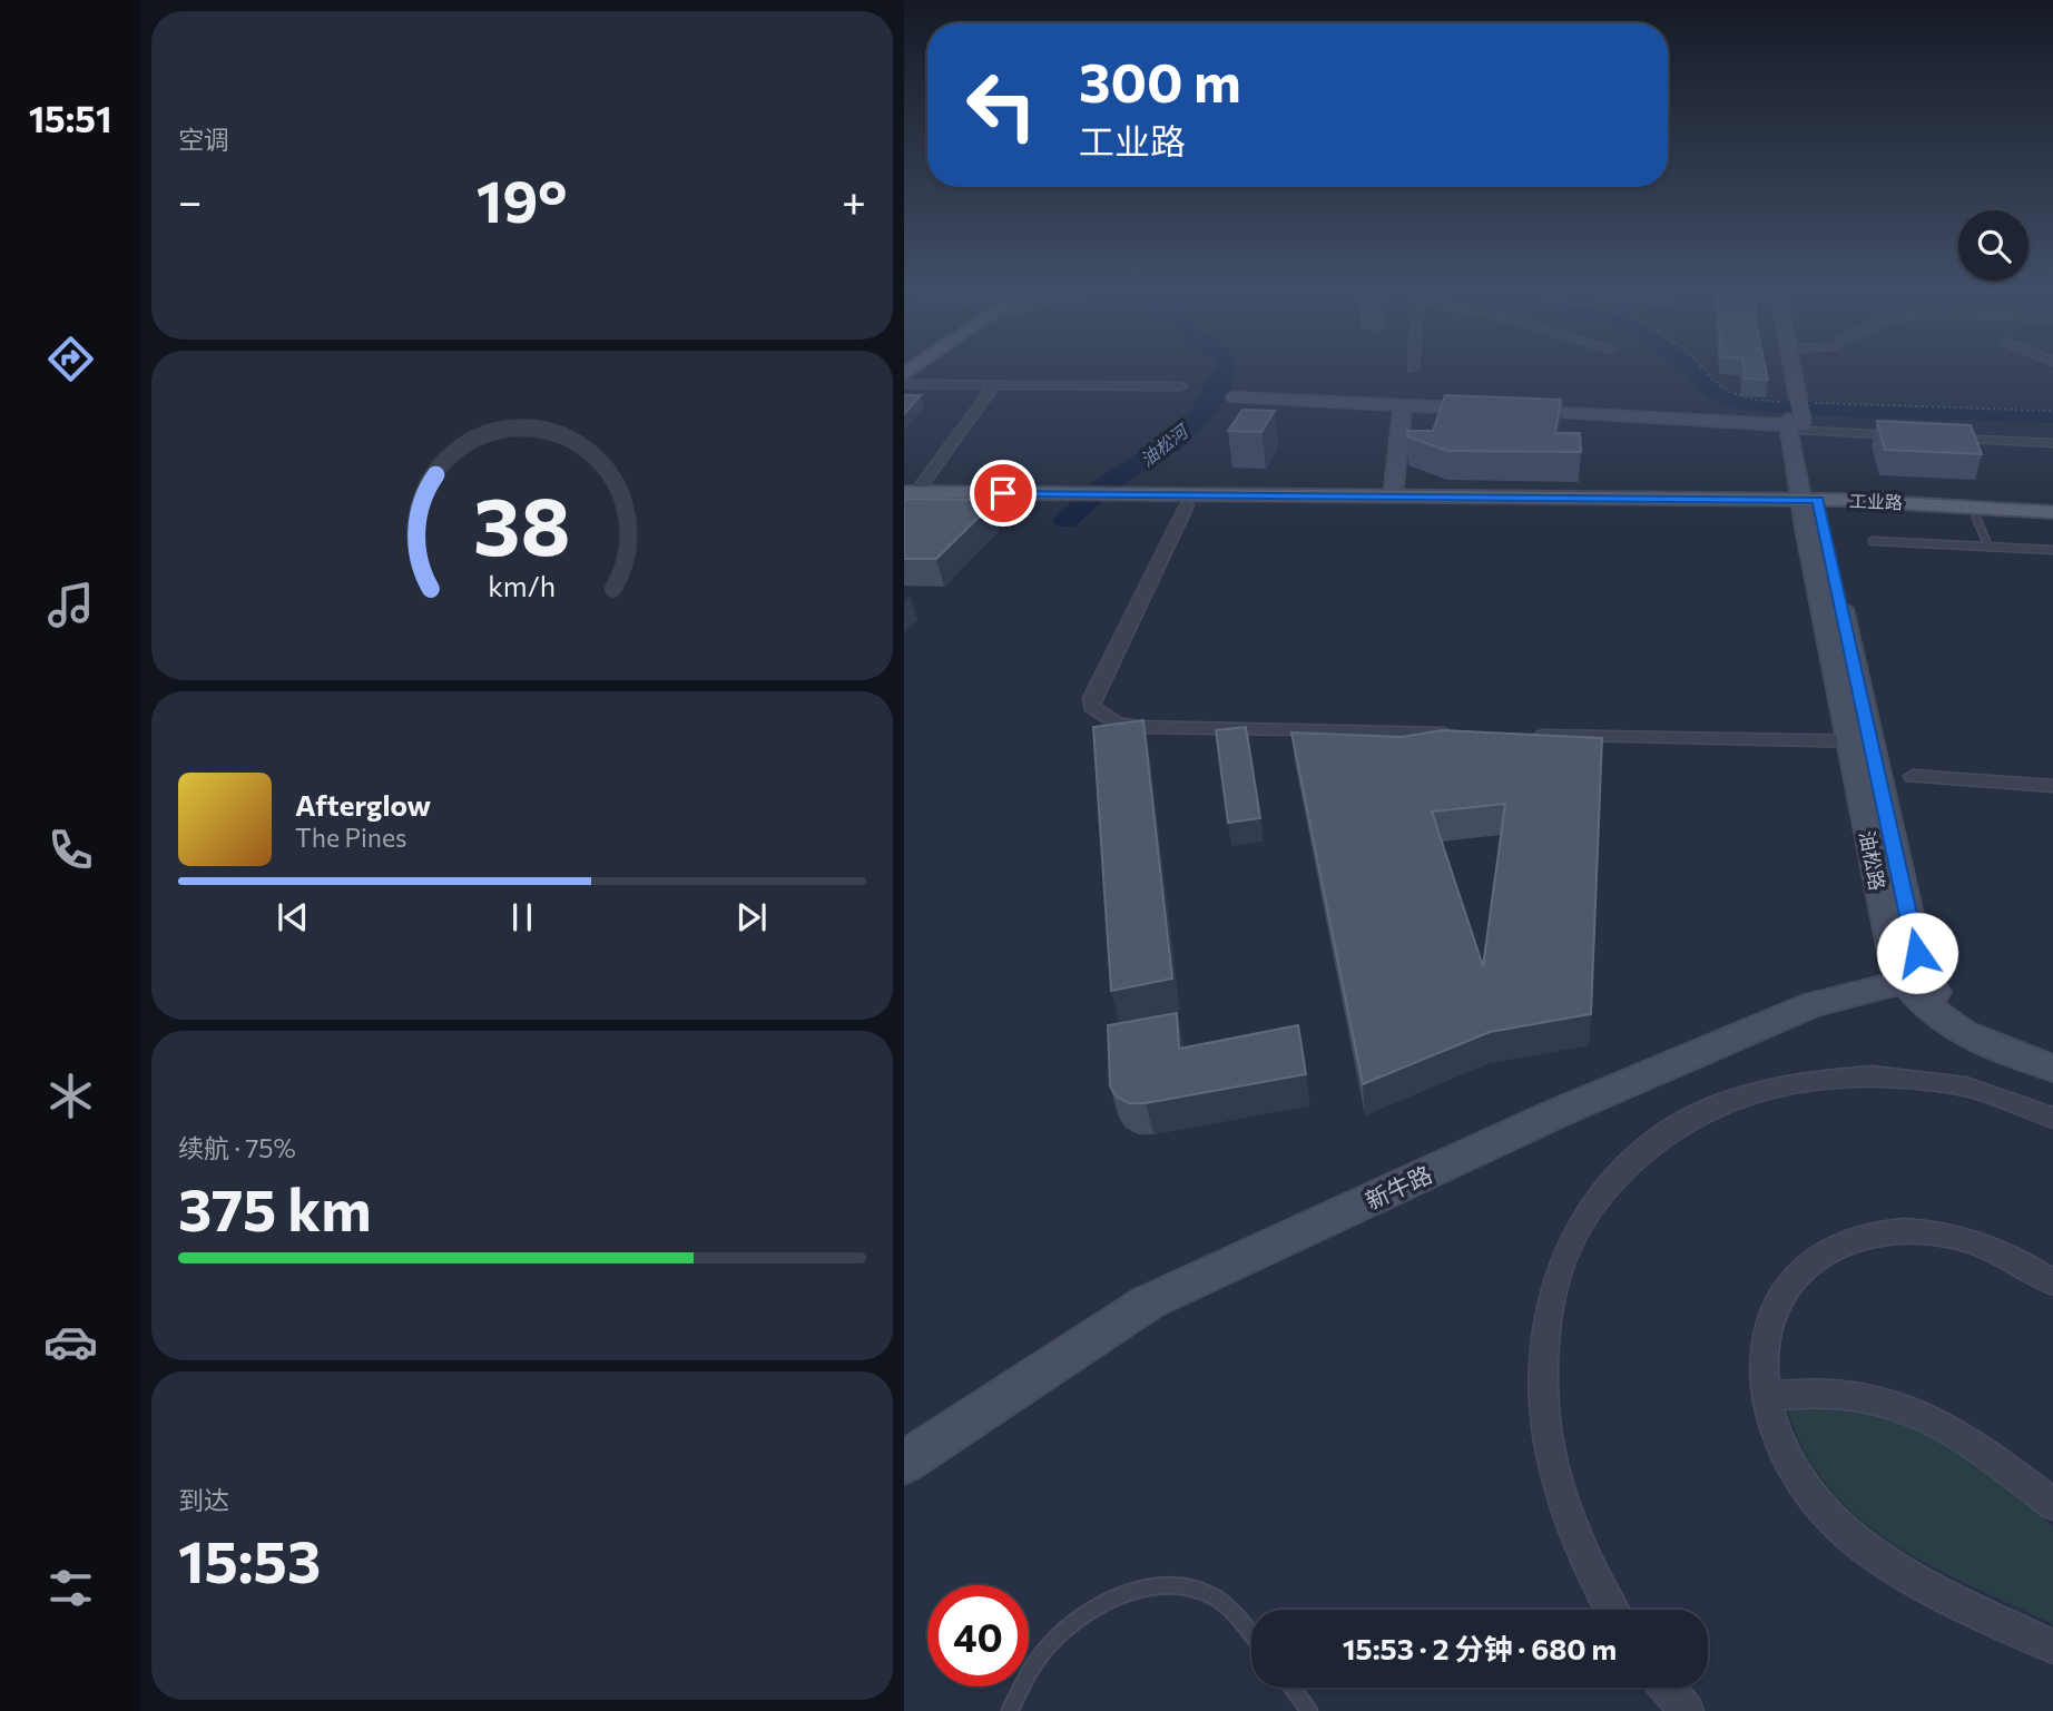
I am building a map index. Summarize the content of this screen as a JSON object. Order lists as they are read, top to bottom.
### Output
{
  "streets": {
    "main road": ["工业路"],
    "street": ["油松路", "新牛路"]
  },
  "crossings": [
    ["工业路", "油松路"],
    ["油松路", "新牛路"]
  ],
  "water": ["油松河"],
  "page": {
    "tabs": "15:51",
    "tile": [
      "空调",
      ["续航 · 75%", "375 km"],
      ["到达", "15:53"]
    ],
    "turn": ["300 m", "工业路"],
    "heat": ["−", "19°", "+"],
    "song": ["Afterglow", "The Pines"],
    "limit": "40",
    "trip": "15:53 · 2 分钟 · 680 m",
    "gauge": ["38", "km/h"]
  }
}
